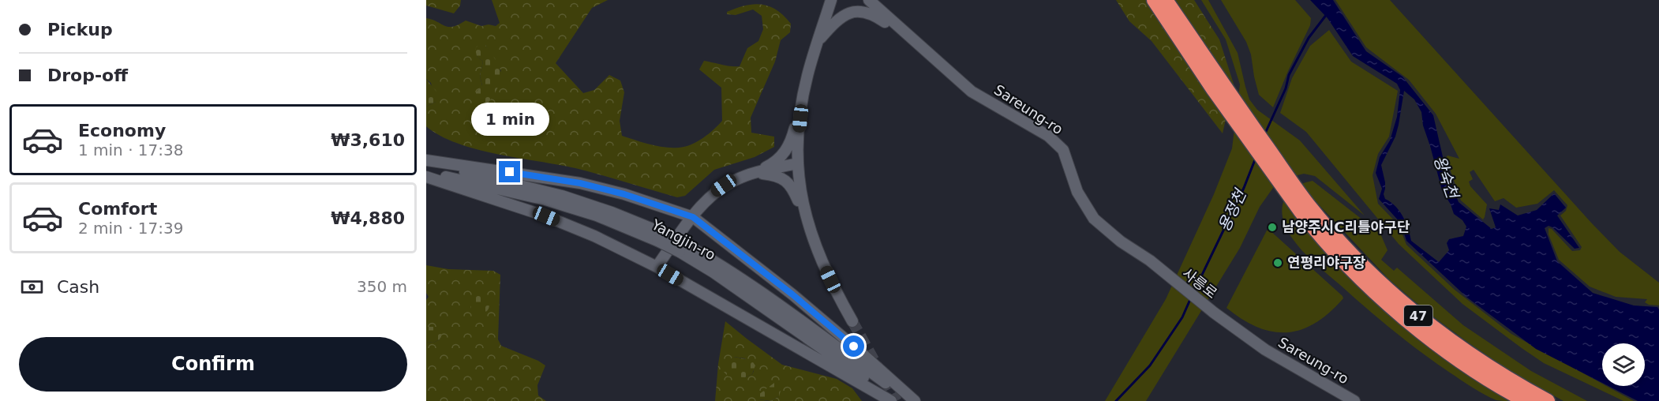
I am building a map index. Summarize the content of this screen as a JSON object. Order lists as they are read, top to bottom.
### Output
{
  "streets": {
    "highway": ["47"],
    "main road": ["Sareung-ro", "Yangjin-ro", "사릉로"]
  },
  "crossings": [
    ["Sareung-ro", "사릉로"]
  ],
  "water": ["왕숙천", "용정천"],
  "places": ["남양주시C리틀야구단", "연평리야구장"],
  "page": {
    "banner": ["Pickup", "Drop-off"],
    "bubble": "1 min",
    "list": [
      {
        "name": "Economy",
        "note": "1 min · 17:38",
        "value": "₩3,610"
      },
      {
        "name": "Comfort",
        "note": "2 min · 17:39",
        "value": "₩4,880"
      }
    ],
    "pay": ["Cash", "350 m"],
    "buttons": "Confirm"
  }
}
